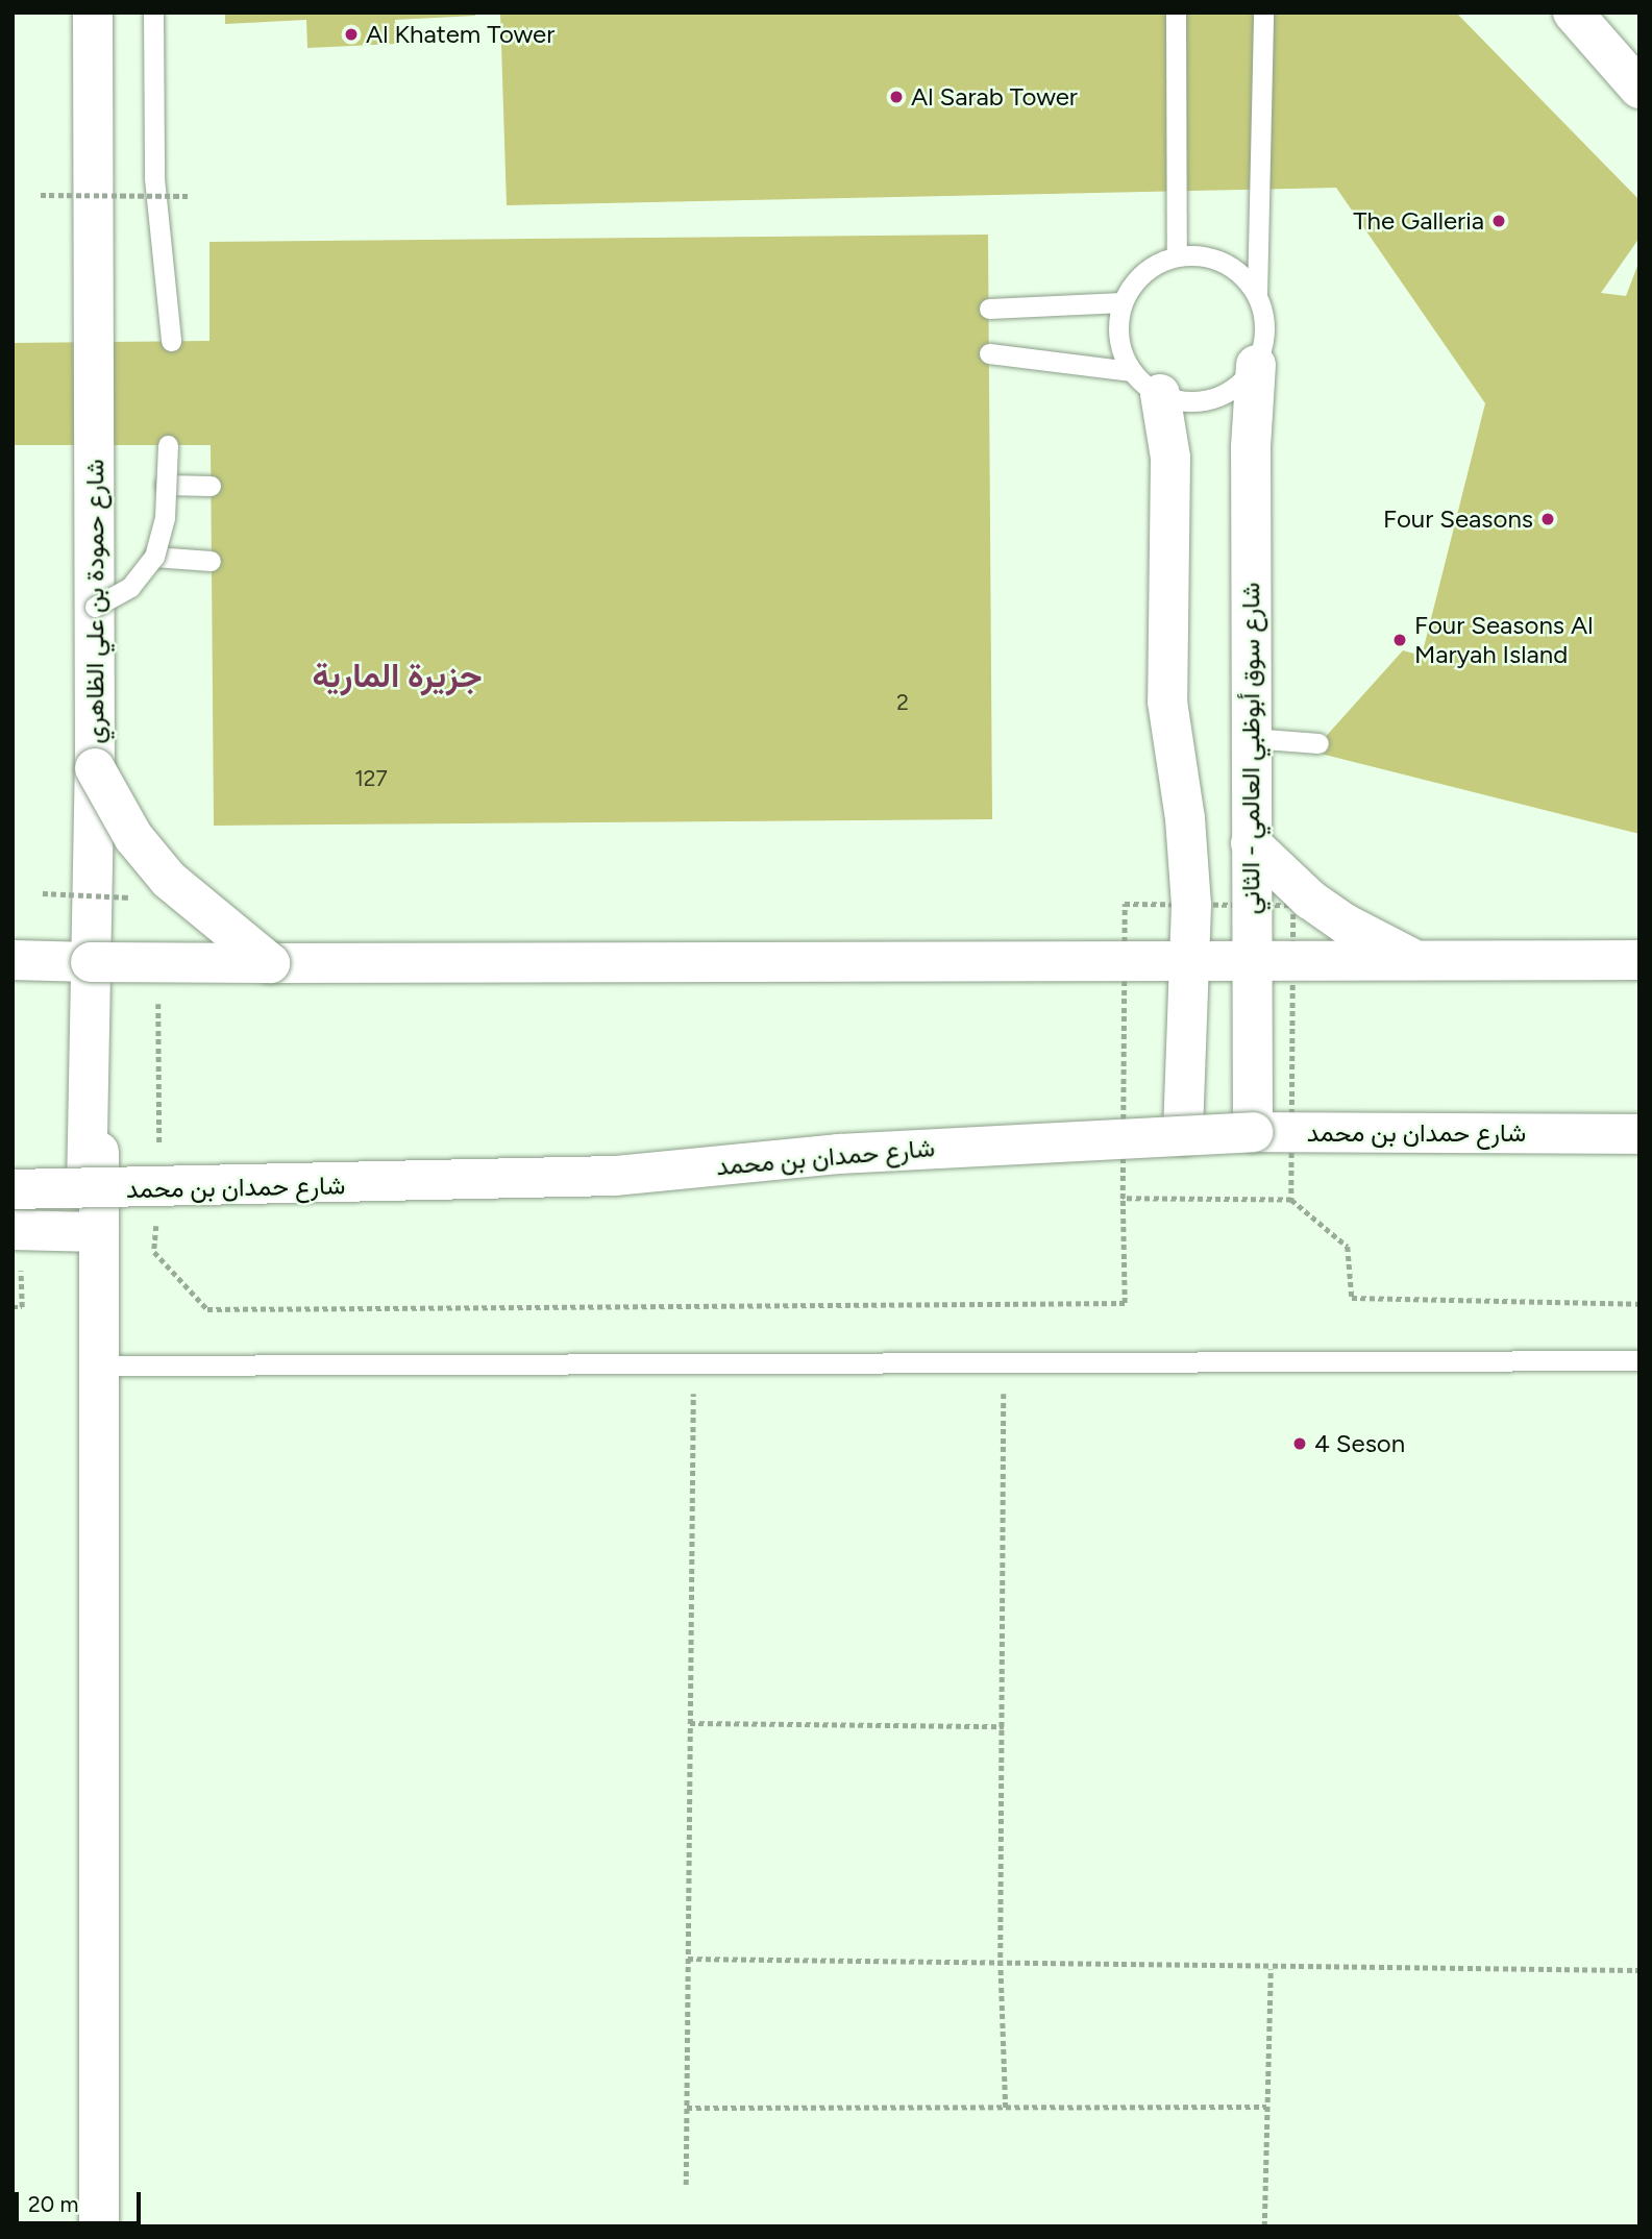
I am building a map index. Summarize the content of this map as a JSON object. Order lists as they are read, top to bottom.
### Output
{
  "streets": {
    "main road": ["شارع حمودة بن علي الظاهري", "شارع سوق أبوظبي العالمي - الثاني", "شارع حمدان بن محمد"]
  },
  "crossings": [
    ["شارع حمودة بن علي الظاهري", "شارع حمدان بن محمد"],
    ["شارع سوق أبوظبي العالمي - الثاني", "شارع حمدان بن محمد"]
  ],
  "districts": ["جزيرة المارية"],
  "places": [
    "Al Khatem Tower",
    "Al Sarab Tower",
    "The Galleria",
    "Four Seasons",
    "Four Seasons Al Maryah Island",
    "4 Seson"
  ],
  "house_numbers": ["2", "127"],
  "scale_bar": "20 m"
}
